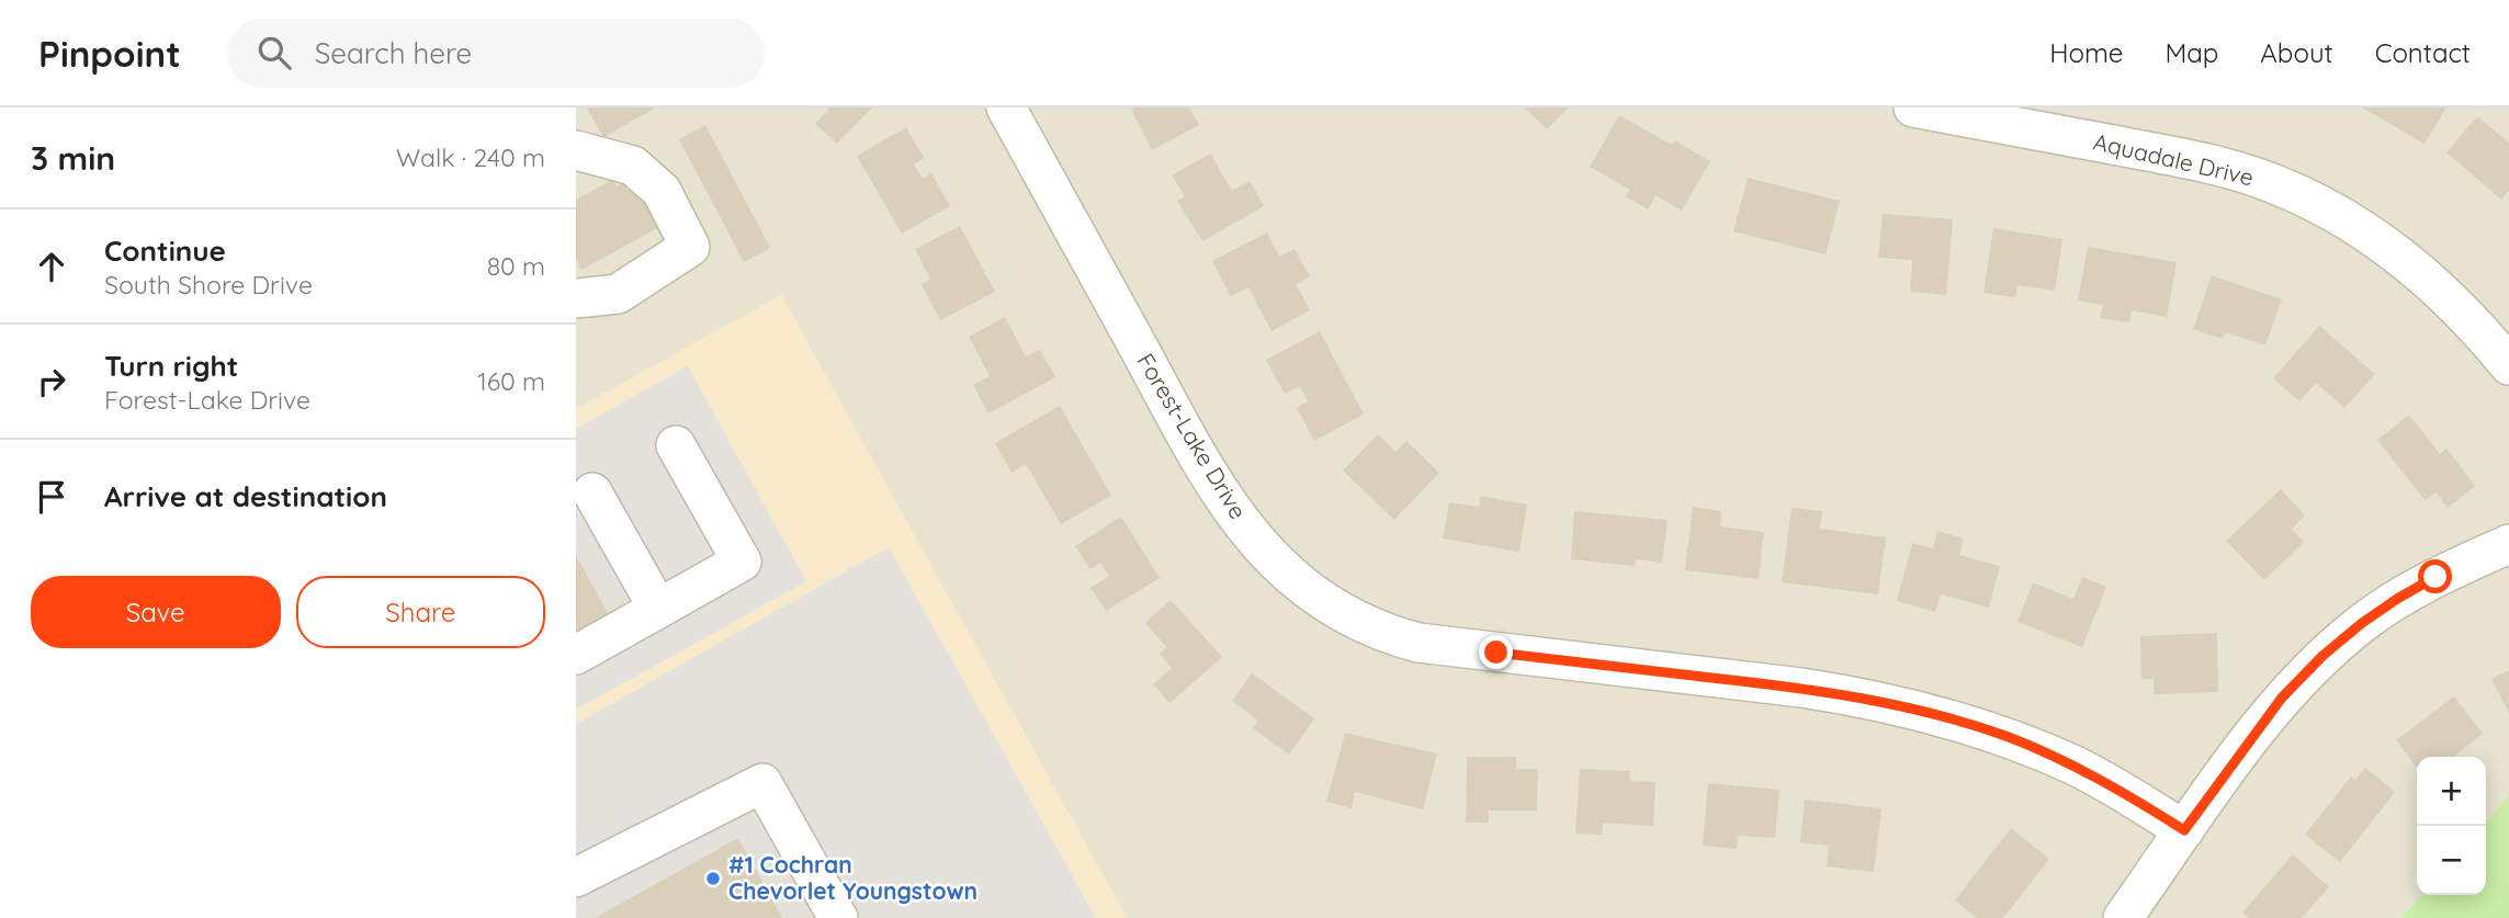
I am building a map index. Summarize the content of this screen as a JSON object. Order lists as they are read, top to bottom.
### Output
{
  "streets": {
    "street": ["Aquadale Drive", "Forest-Lake Drive"]
  },
  "places": ["#1 Cochran Chevorlet Youngstown"],
  "page": {
    "header": "Pinpoint",
    "search": "Search here",
    "nav": [
      "Home",
      "Map",
      "About",
      "Contact"
    ],
    "heading": ["3 min", "Walk · 240 m"],
    "list": [
      ["Continue", "South Shore Drive", "80 m"],
      ["Turn right", "Forest-Lake Drive", "160 m"],
      "Arrive at destination"
    ],
    "buttons": ["Save", "Share"],
    "map_buttons": ["+", "−"]
  }
}
